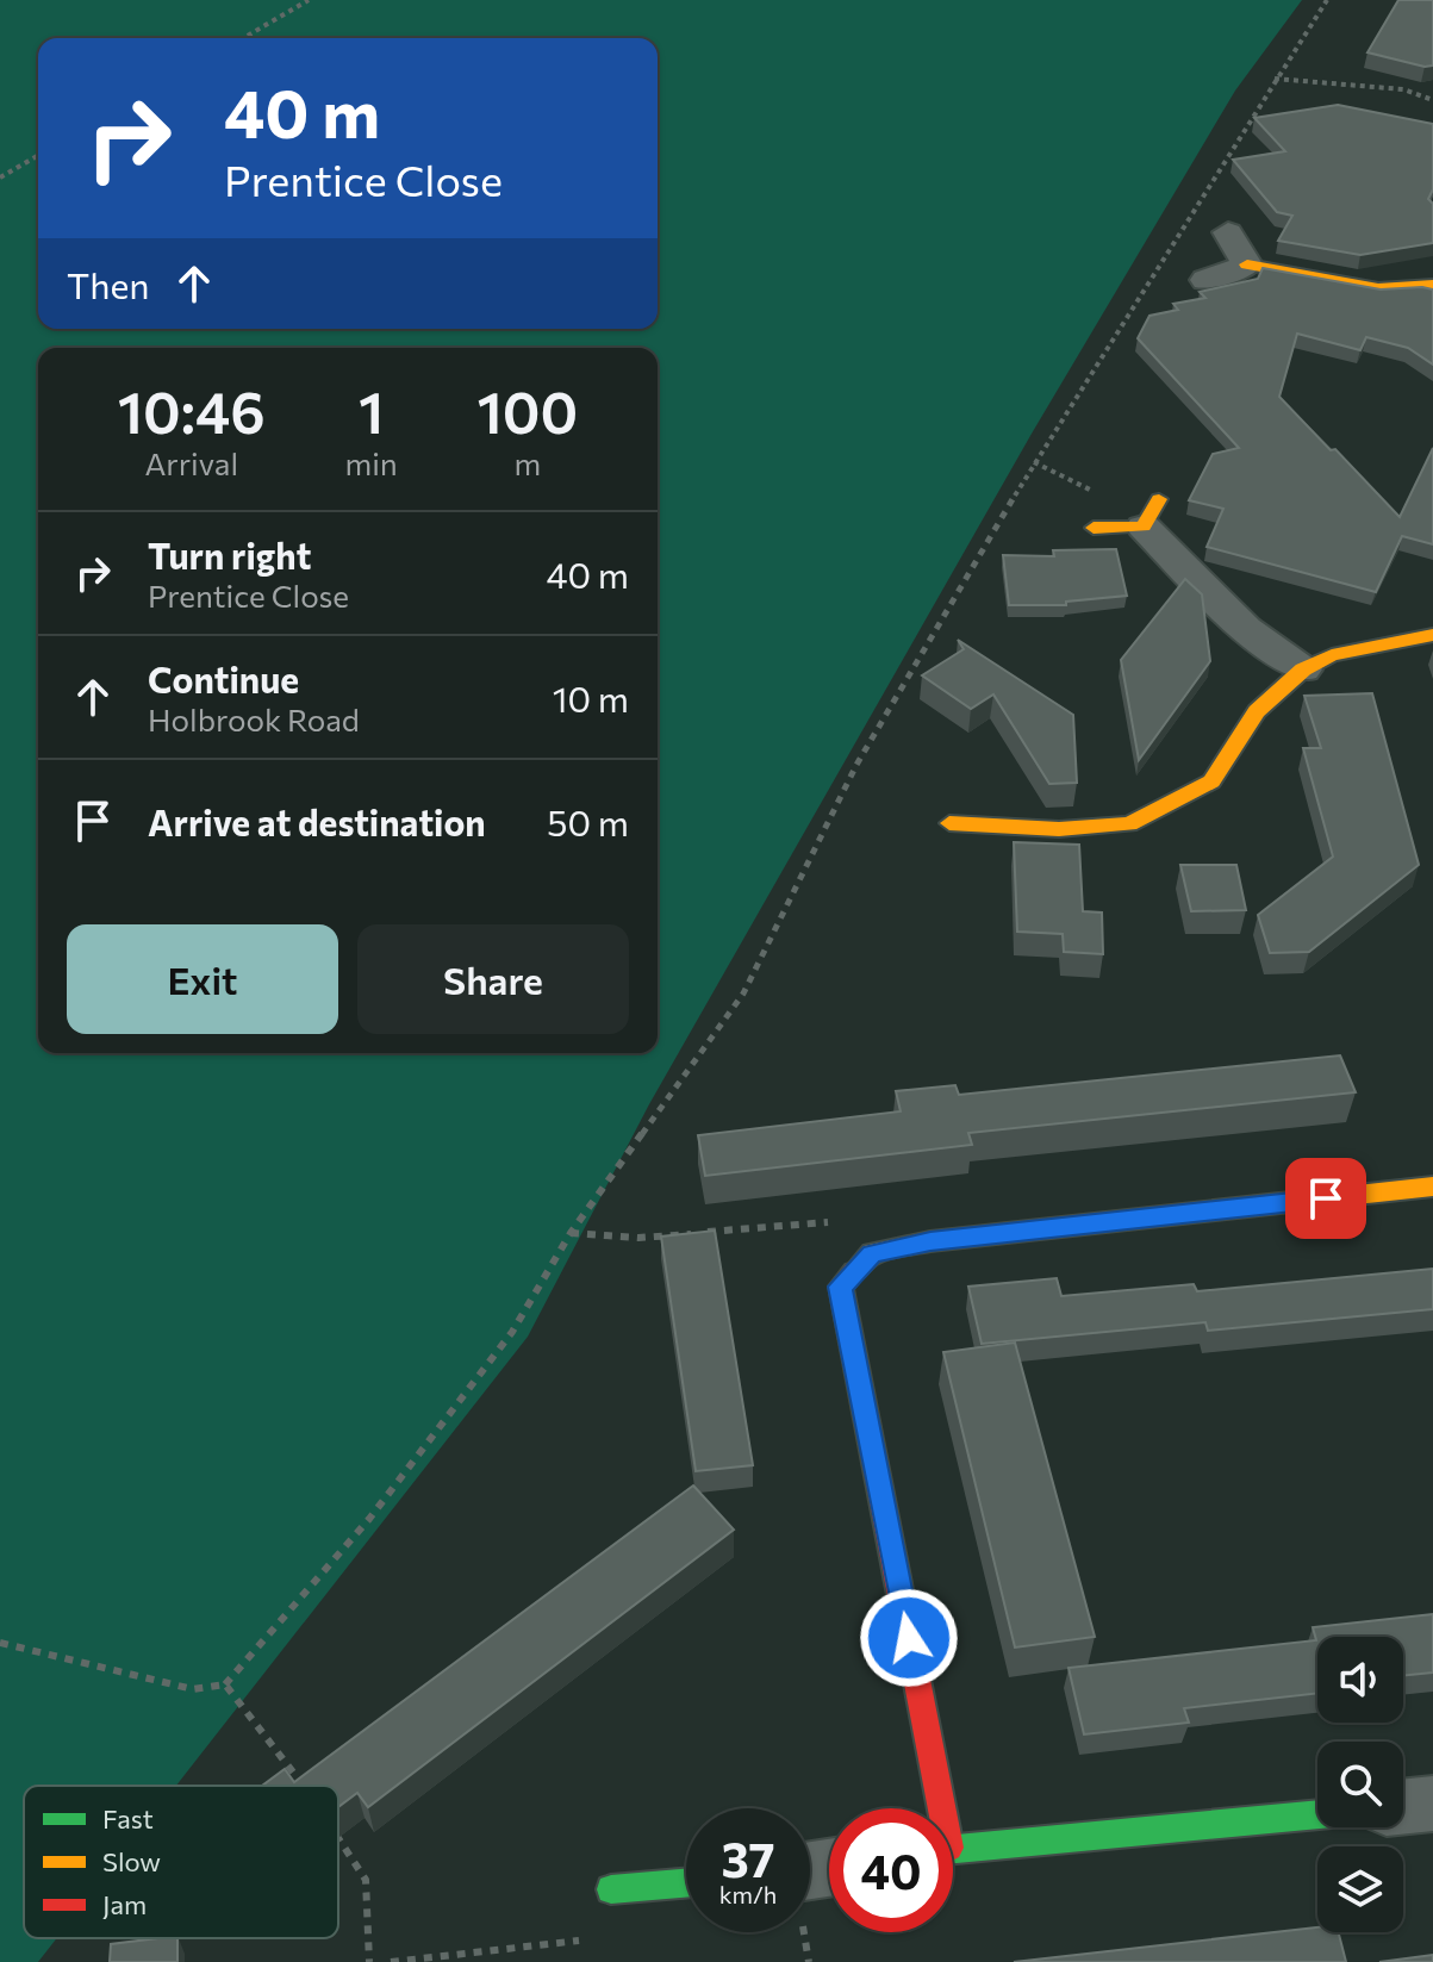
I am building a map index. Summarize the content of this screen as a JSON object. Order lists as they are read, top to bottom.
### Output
{
  "legend": ["Fast", "Slow", "Jam"],
  "page": {
    "turn": ["40 m", "Prentice Close"],
    "then": "Then",
    "eta": [
      "10:46",
      "Arrival",
      "1",
      "min",
      "100",
      "m"
    ],
    "list": [
      {
        "name": "Turn right",
        "note": "Prentice Close",
        "value": "40 m"
      },
      {
        "name": "Continue",
        "note": "Holbrook Road",
        "value": "10 m"
      },
      {
        "name": "Arrive at destination",
        "value": "50 m"
      }
    ],
    "buttons": ["Exit", "Share"],
    "speed": "37 km/h",
    "limit": "40"
  }
}
